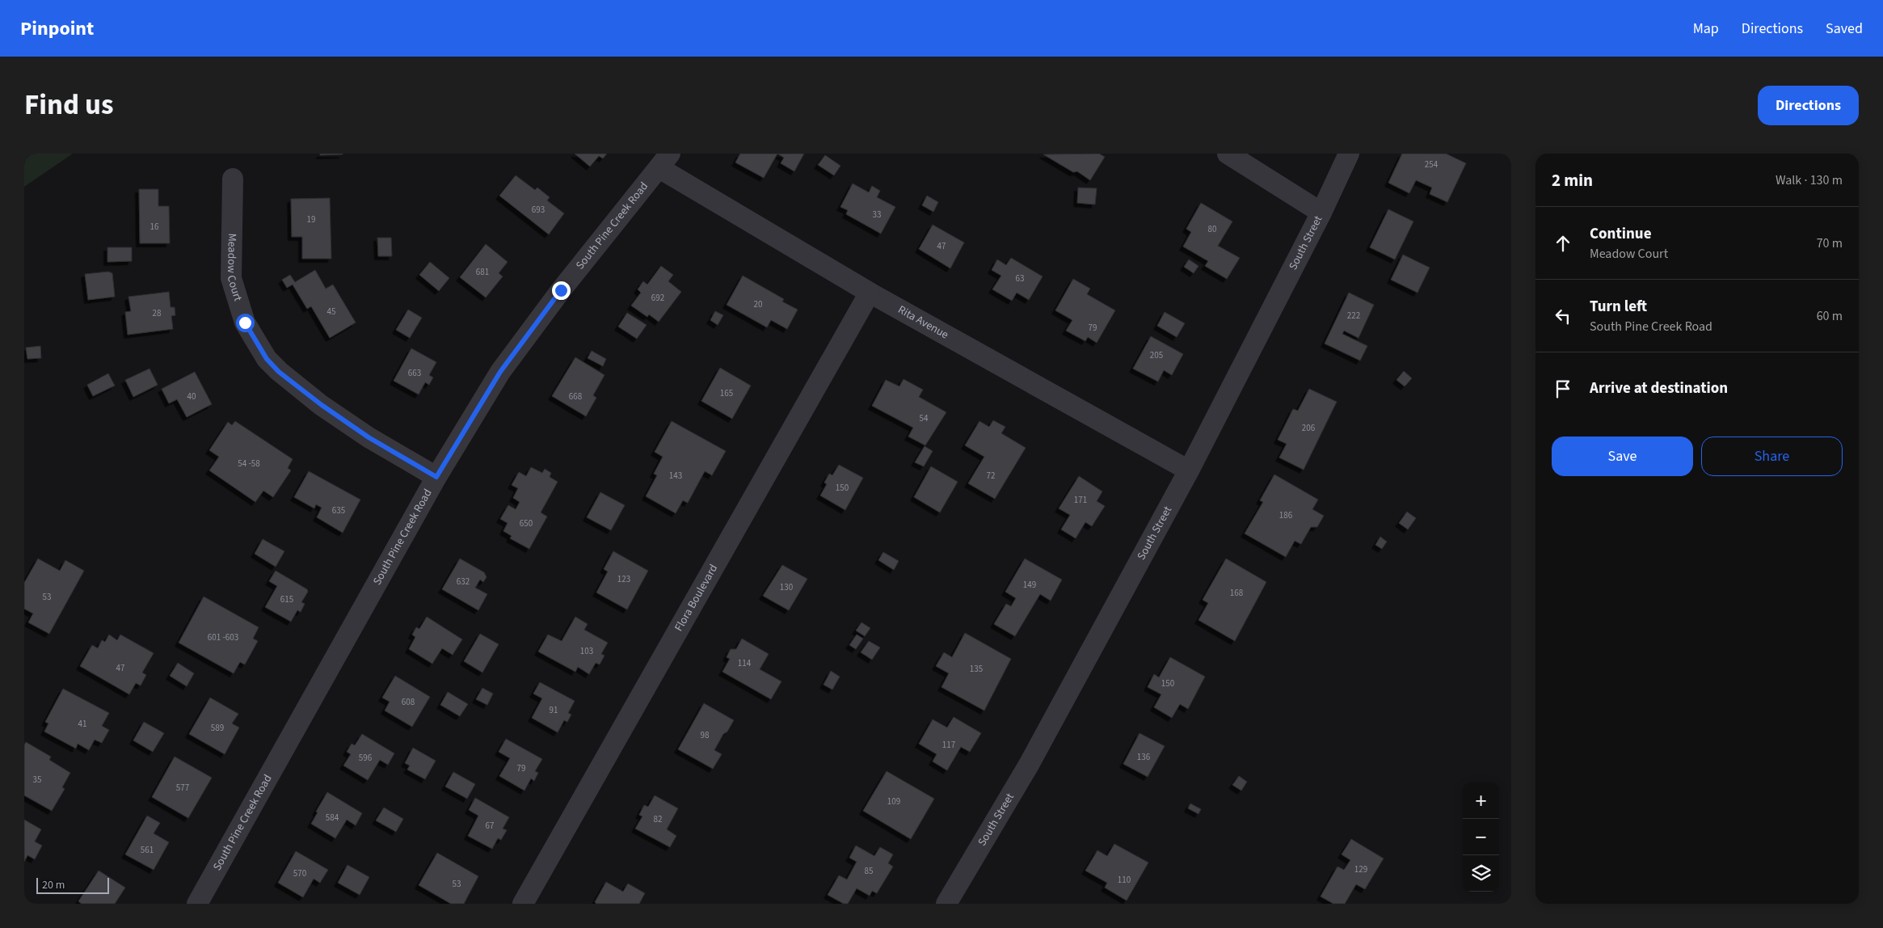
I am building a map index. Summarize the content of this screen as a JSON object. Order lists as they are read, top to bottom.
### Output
{
  "streets": {
    "street": [
      "South Pine Creek Road",
      "South Street",
      "Meadow Court",
      "Rita Avenue",
      "Flora Boulevard"
    ]
  },
  "crossings": [
    ["South Pine Creek Road", "Meadow Court"],
    ["South Pine Creek Road", "Rita Avenue"],
    ["South Street", "Rita Avenue"],
    ["Rita Avenue", "Flora Boulevard"]
  ],
  "house_numbers": [
    "254",
    "693",
    "33",
    "19",
    "16",
    "80",
    "47",
    "681",
    "63",
    "692",
    "20",
    "45",
    "28",
    "222",
    "79",
    "205",
    "663",
    "165",
    "40",
    "668",
    "54",
    "206",
    "54 -58",
    "143",
    "72",
    "150",
    "171",
    "635",
    "186",
    "650",
    "123",
    "632",
    "149",
    "130",
    "168",
    "53",
    "615",
    "601 -603",
    "103",
    "114",
    "47",
    "135",
    "150",
    "608",
    "91",
    "41",
    "589",
    "98",
    "117",
    "136",
    "596",
    "79",
    "35",
    "577",
    "109",
    "584",
    "82",
    "67",
    "561",
    "129",
    "85",
    "570",
    "110",
    "53"
  ],
  "scale_bar": "20 m",
  "page": {
    "header": "Pinpoint",
    "nav": ["Map", "Directions", "Saved"],
    "title": "Find us",
    "buttons": [
      "Directions",
      ["Save", "Share"]
    ],
    "heading": ["2 min", "Walk · 130 m"],
    "list": [
      ["Continue", "Meadow Court", "70 m"],
      ["Turn left", "South Pine Creek Road", "60 m"],
      "Arrive at destination"
    ],
    "map_buttons": ["+", "−"],
    "scale": "20 m"
  }
}
